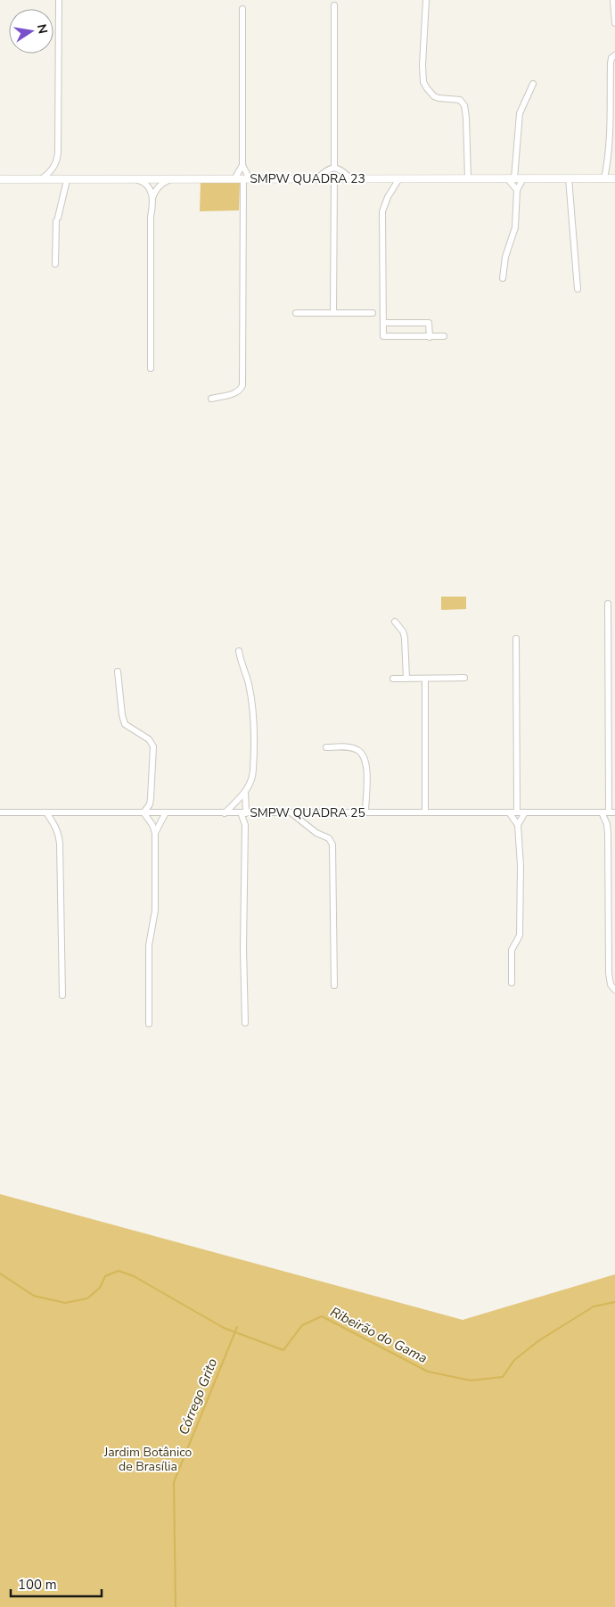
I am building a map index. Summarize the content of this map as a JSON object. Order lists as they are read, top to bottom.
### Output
{
  "streets": {
    "street": ["SMPW QUADRA 23", "SMPW QUADRA 25"]
  },
  "water": ["Ribeirão do Gama", "Córrego Grito"],
  "parks": ["Jardim Botânico de Brasília"],
  "scale_bar": "100 m",
  "north": "right"
}
